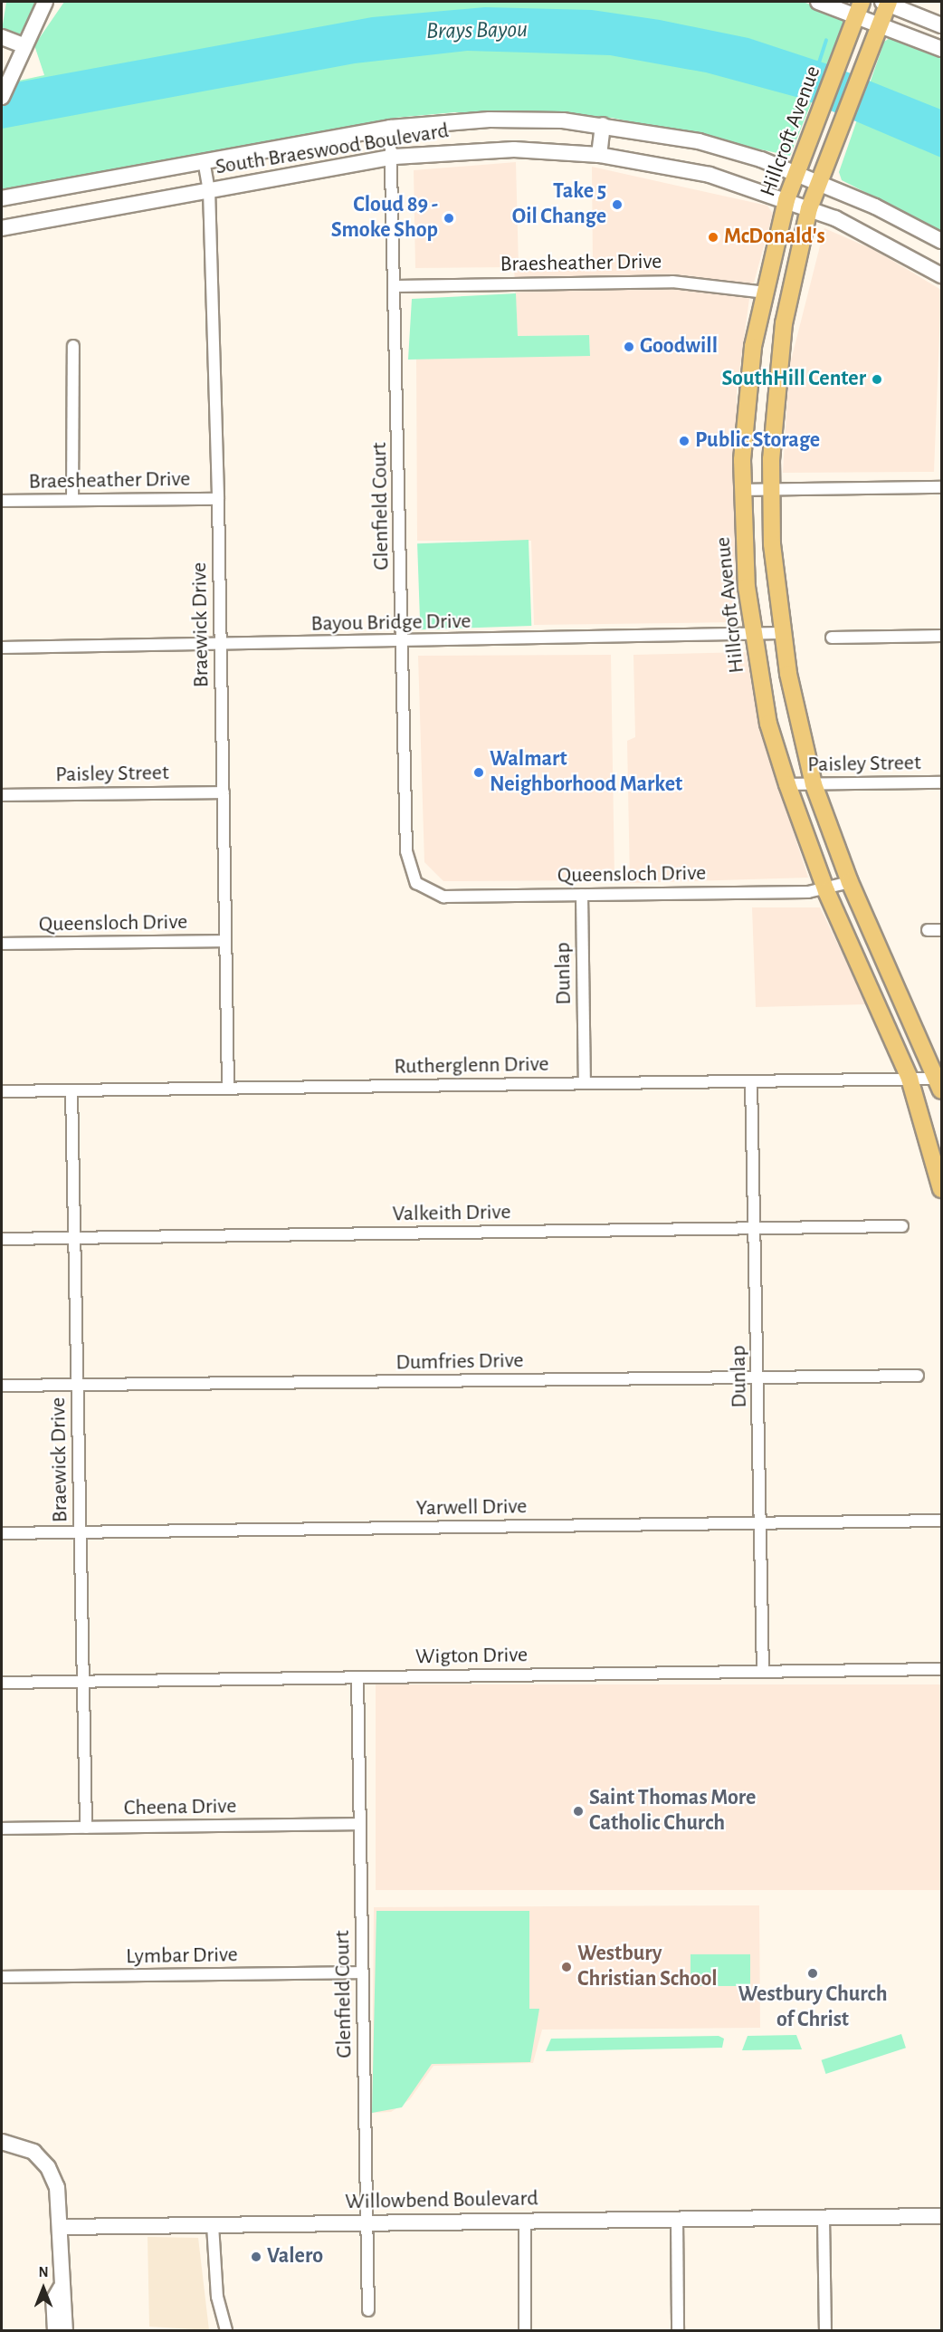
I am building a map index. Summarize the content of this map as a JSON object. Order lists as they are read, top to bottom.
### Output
{
  "streets": {
    "main road": ["Hillcroft Avenue", "South Braeswood Boulevard", "Willowbend Boulevard"],
    "street": [
      "Braesheather Drive",
      "Glenfield Court",
      "Bayou Bridge Drive",
      "Braewick Drive",
      "Paisley Street",
      "Queensloch Drive",
      "Dunlap",
      "Rutherglenn Drive",
      "Valkeith Drive",
      "Dumfries Drive",
      "Yarwell Drive",
      "Wigton Drive",
      "Cheena Drive",
      "Lymbar Drive"
    ]
  },
  "crossings": [
    ["Hillcroft Avenue", "South Braeswood Boulevard"],
    ["Hillcroft Avenue", "Braesheather Drive"],
    ["Hillcroft Avenue", "Bayou Bridge Drive"],
    ["Hillcroft Avenue", "Paisley Street"],
    ["Hillcroft Avenue", "Queensloch Drive"],
    ["Hillcroft Avenue", "Rutherglenn Drive"],
    ["South Braeswood Boulevard", "Glenfield Court"],
    ["South Braeswood Boulevard", "Braewick Drive"],
    ["Braesheather Drive", "Glenfield Court"],
    ["Braesheather Drive", "Braewick Drive"],
    ["Glenfield Court", "Bayou Bridge Drive"],
    ["Glenfield Court", "Queensloch Drive"],
    ["Glenfield Court", "Wigton Drive"],
    ["Glenfield Court", "Cheena Drive"],
    ["Glenfield Court", "Lymbar Drive"],
    ["Glenfield Court", "Willowbend Boulevard"],
    ["Bayou Bridge Drive", "Braewick Drive"],
    ["Braewick Drive", "Paisley Street"],
    ["Braewick Drive", "Queensloch Drive"],
    ["Braewick Drive", "Rutherglenn Drive"],
    ["Braewick Drive", "Valkeith Drive"],
    ["Braewick Drive", "Dumfries Drive"],
    ["Braewick Drive", "Yarwell Drive"],
    ["Braewick Drive", "Wigton Drive"],
    ["Braewick Drive", "Cheena Drive"],
    ["Queensloch Drive", "Dunlap"],
    ["Dunlap", "Rutherglenn Drive"],
    ["Dunlap", "Valkeith Drive"],
    ["Dunlap", "Dumfries Drive"],
    ["Dunlap", "Yarwell Drive"],
    ["Dunlap", "Wigton Drive"]
  ],
  "water": ["Brays Bayou"],
  "places": [
    "Take 5 Oil Change",
    "Cloud 89 - Smoke Shop",
    "McDonald's",
    "Goodwill",
    "SouthHill Center",
    "Public Storage",
    "Walmart Neighborhood Market",
    "Saint Thomas More Catholic Church",
    "Westbury Christian School",
    "Westbury Church of Christ",
    "Valero"
  ],
  "north": "top"
}
